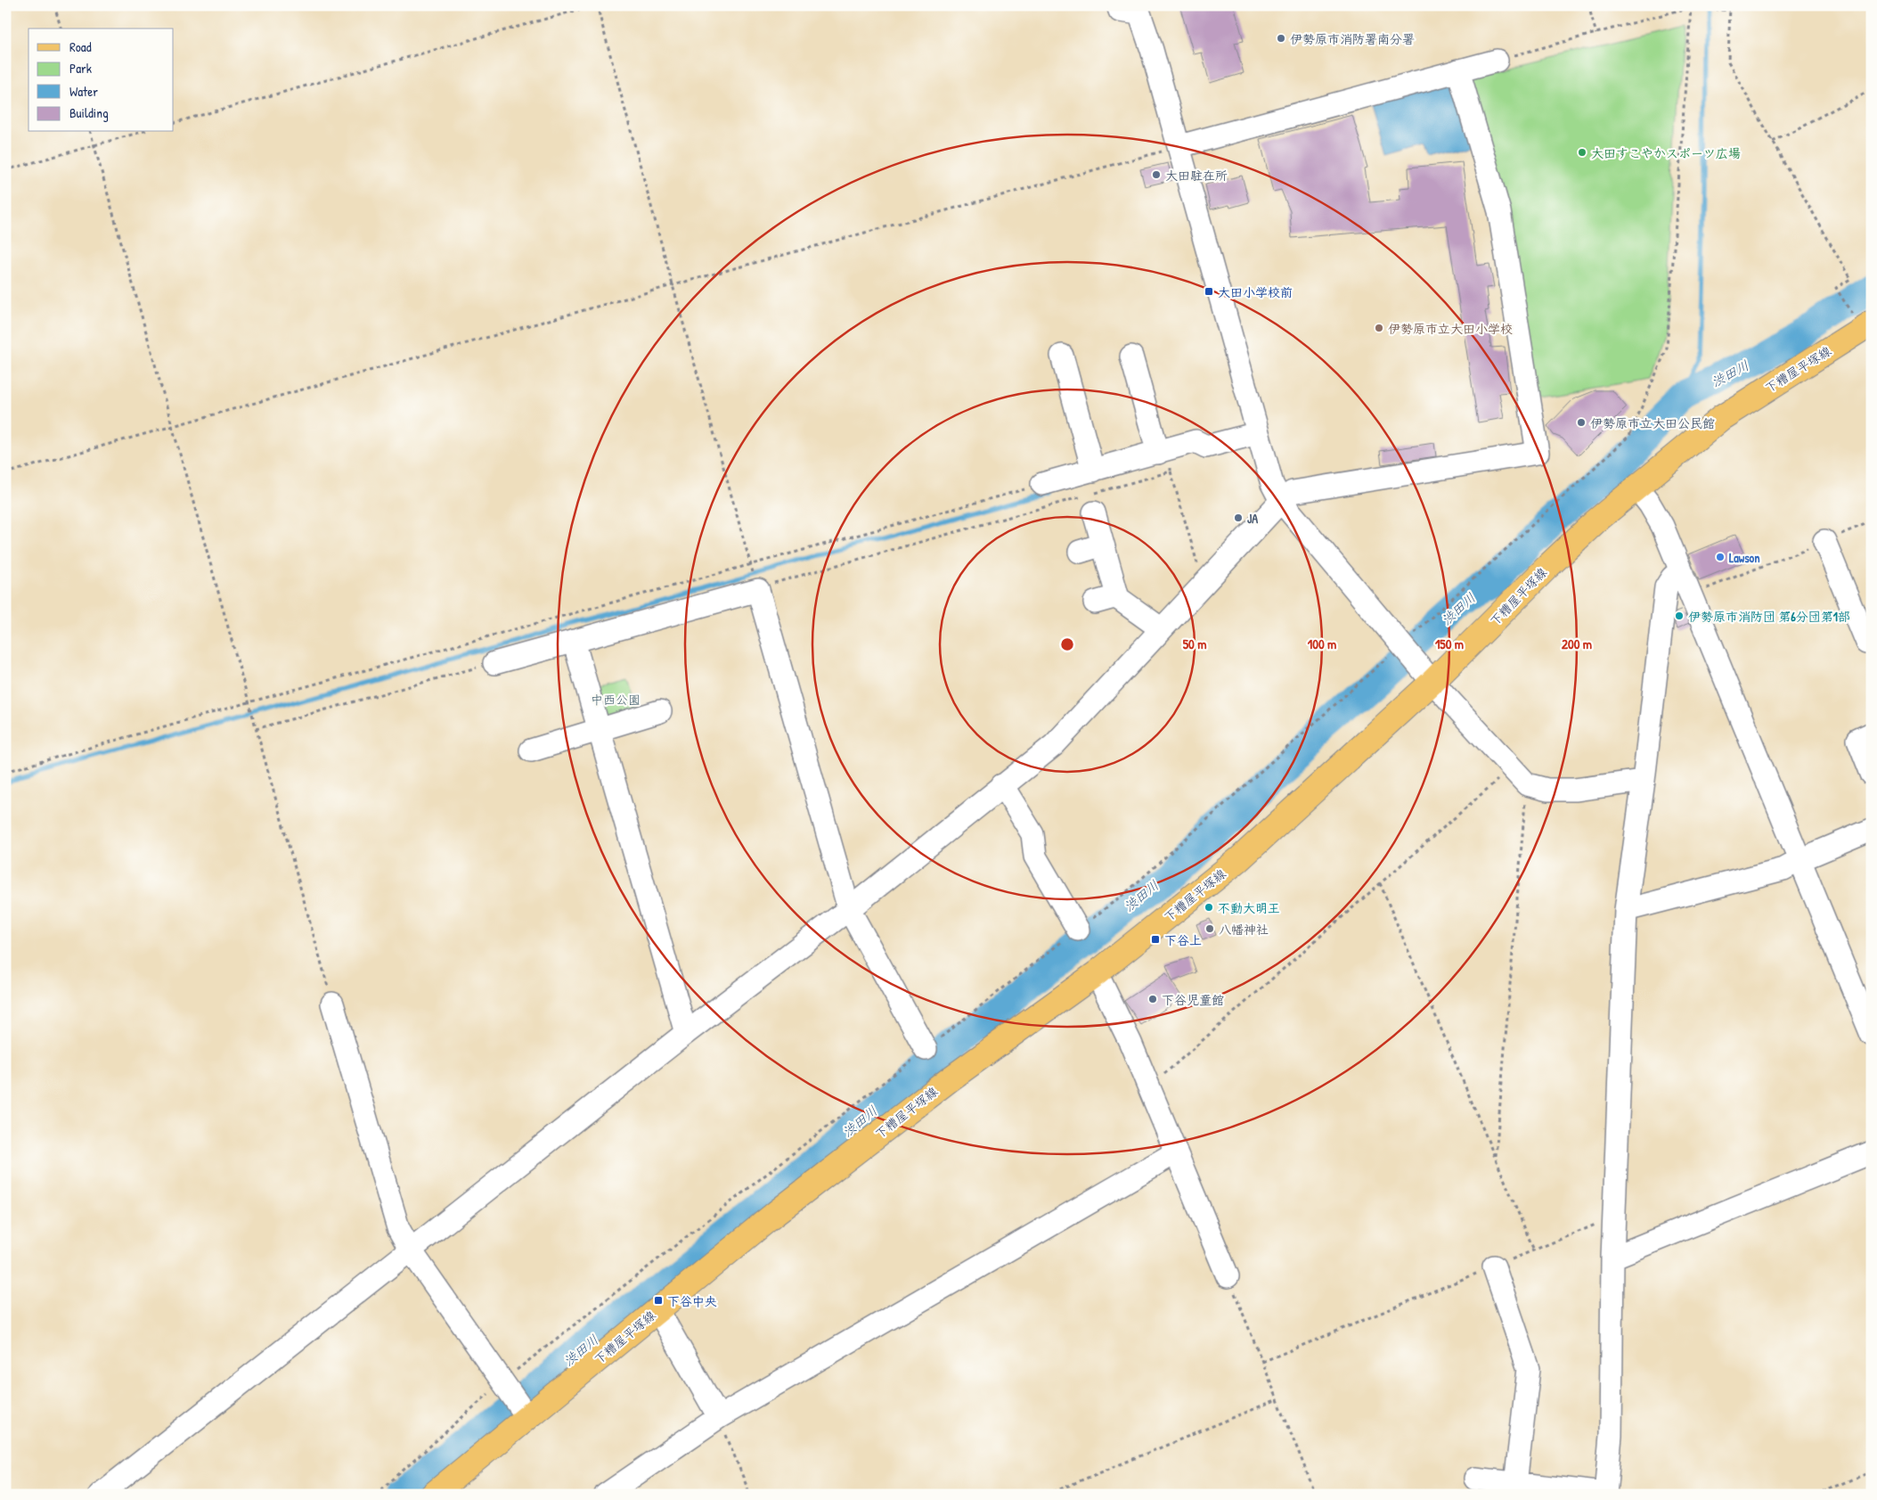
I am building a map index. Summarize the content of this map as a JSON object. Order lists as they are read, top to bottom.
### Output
{
  "streets": {
    "main road": ["下糟屋平塚線"]
  },
  "water": ["渋田川"],
  "parks": ["中西公園"],
  "places": {
    "other": [
      "伊勢原市消防署南分署",
      "大田すこやかスポーツ広場",
      "大田駐在所",
      "伊勢原市立大田小学校",
      "伊勢原市立大田公民館",
      "JA",
      "Lawson",
      "伊勢原市消防団 第6分団第1部",
      "不動大明王",
      "八幡神社",
      "下谷児童館"
    ],
    "transit": ["大田小学校前", "下谷上", "下谷中央"]
  },
  "legend": [
    "Road",
    "Park",
    "Water",
    "Building"
  ],
  "rings": [
    "50 m",
    "100 m",
    "150 m",
    "200 m"
  ]
}
